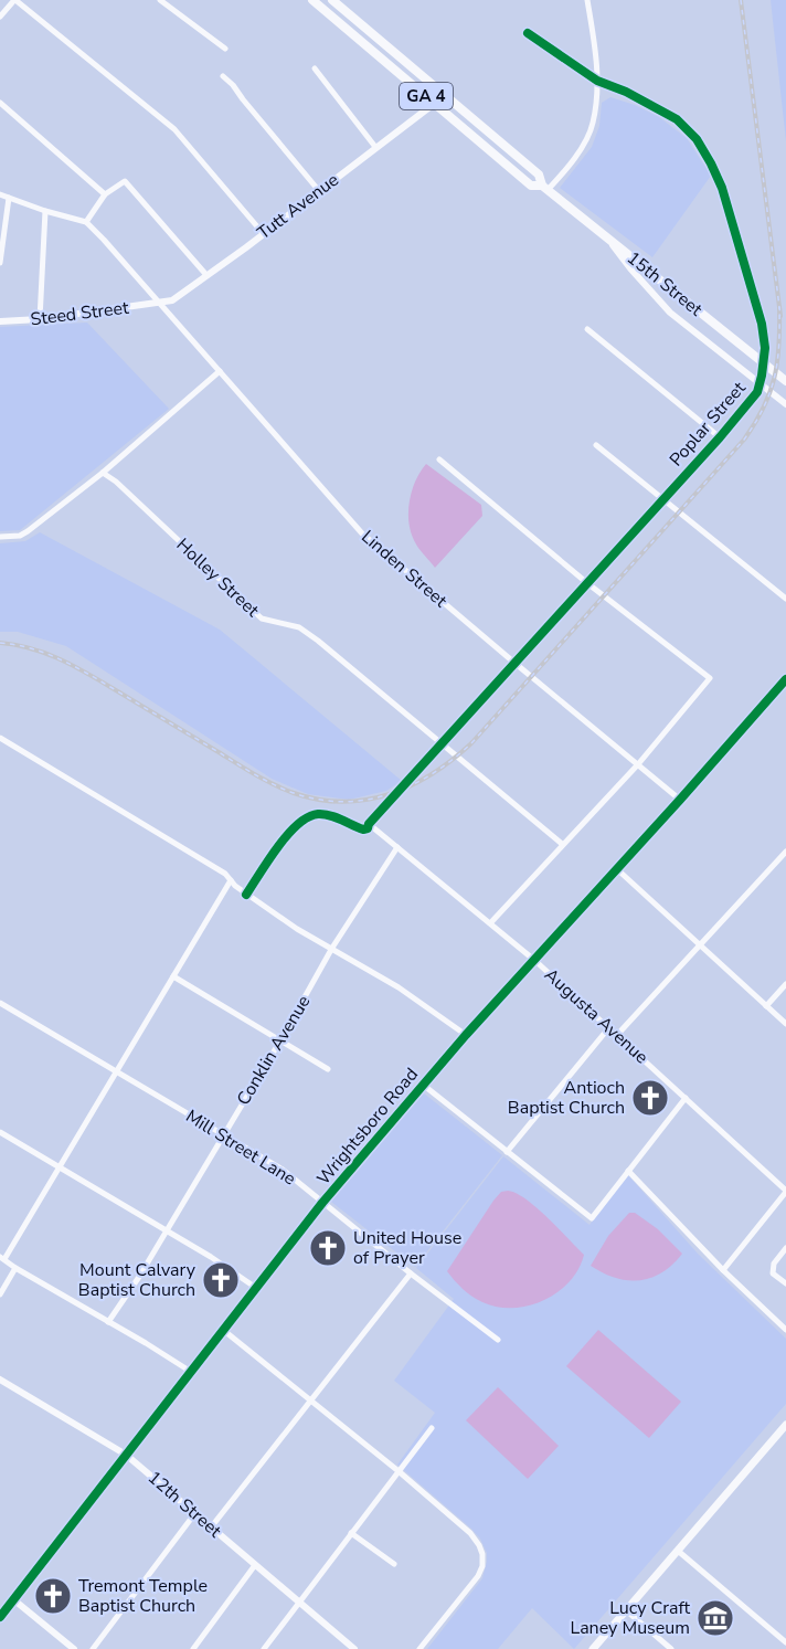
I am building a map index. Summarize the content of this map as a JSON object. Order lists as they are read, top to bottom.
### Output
{
  "streets": {
    "main road": ["GA 4", "15th Street"],
    "street": [
      "Tutt Avenue",
      "Steed Street",
      "Poplar Street",
      "Linden Street",
      "Holley Street",
      "Augusta Avenue",
      "Conklin Avenue",
      "Wrightsboro Road",
      "Mill Street Lane",
      "12th Street"
    ]
  },
  "crossings": [
    ["Tutt Avenue", "15th Street"],
    ["Tutt Avenue", "Steed Street"],
    ["Tutt Avenue", "Linden Street"],
    ["Steed Street", "Linden Street"],
    ["Poplar Street", "Linden Street"],
    ["Poplar Street", "Holley Street"],
    ["Poplar Street", "Augusta Avenue"],
    ["Linden Street", "Wrightsboro Road"],
    ["Augusta Avenue", "Conklin Avenue"],
    ["Augusta Avenue", "Wrightsboro Road"],
    ["Conklin Avenue", "Mill Street Lane"],
    ["Wrightsboro Road", "Mill Street Lane"],
    ["Wrightsboro Road", "12th Street"]
  ],
  "places": {
    "church": [
      "Antioch Baptist Church",
      "United House of Prayer",
      "Mount Calvary Baptist Church",
      "Tremont Temple Baptist Church"
    ],
    "museum": ["Lucy Craft Laney Museum"]
  }
}
